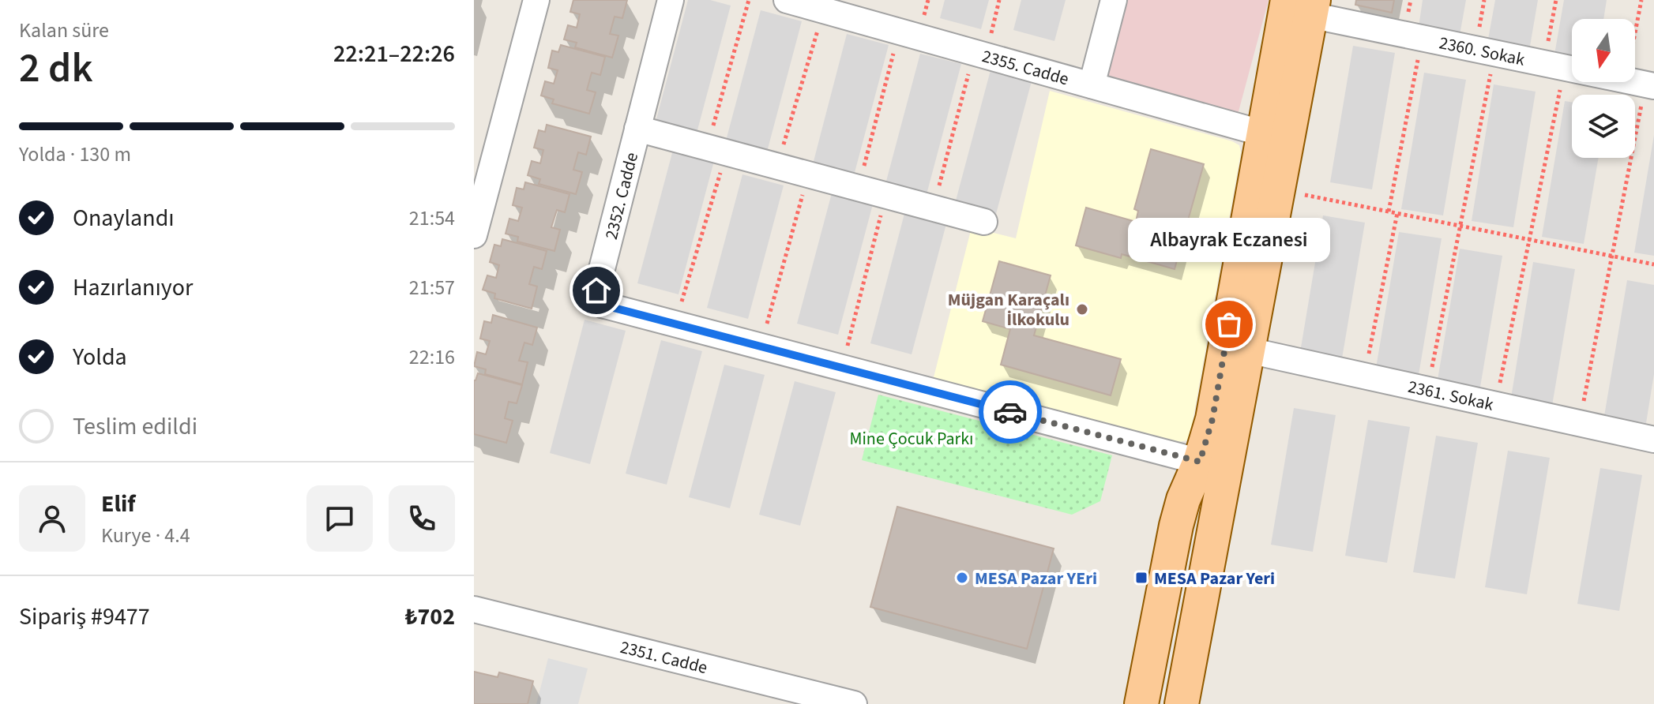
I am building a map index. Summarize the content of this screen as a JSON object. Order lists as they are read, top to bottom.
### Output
{
  "streets": {
    "street": [
      "2360. Sokak",
      "2355. Cadde",
      "2352. Cadde",
      "2361. Sokak",
      "2351. Cadde"
    ]
  },
  "parks": ["Mine Çocuk Parkı"],
  "places": {
    "other": ["Müjgan Karaçalı İlkokulu", "Albayrak Eczanesi", "MESA Pazar YEri"],
    "transit": ["MESA Pazar Yeri"]
  },
  "north": "bottom",
  "page": {
    "heading": ["2 dk", "Kalan süre", "22:21–22:26"],
    "panel": [
      "Elif",
      "Kurye · 4.4",
      "Sipariş #9477",
      "₺702"
    ],
    "bar": "Yolda · 130 m",
    "list": [
      ["Onaylandı", "21:54"],
      ["Hazırlanıyor", "21:57"],
      ["Yolda", "22:16"],
      "Teslim edildi"
    ],
    "bubble": "Albayrak Eczanesi"
  }
}
